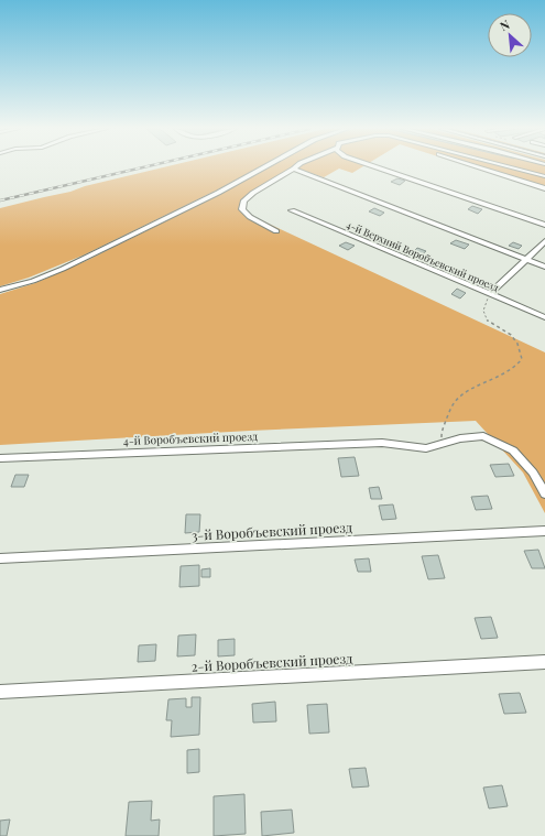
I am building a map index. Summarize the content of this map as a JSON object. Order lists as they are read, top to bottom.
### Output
{
  "streets": {
    "street": [
      "4-й Верхний Воробъевский проезд",
      "4-й Воробъевский проезд",
      "3-й Воробъевский проезд",
      "2-й Воробъевский проезд"
    ]
  },
  "north": "top left"
}
